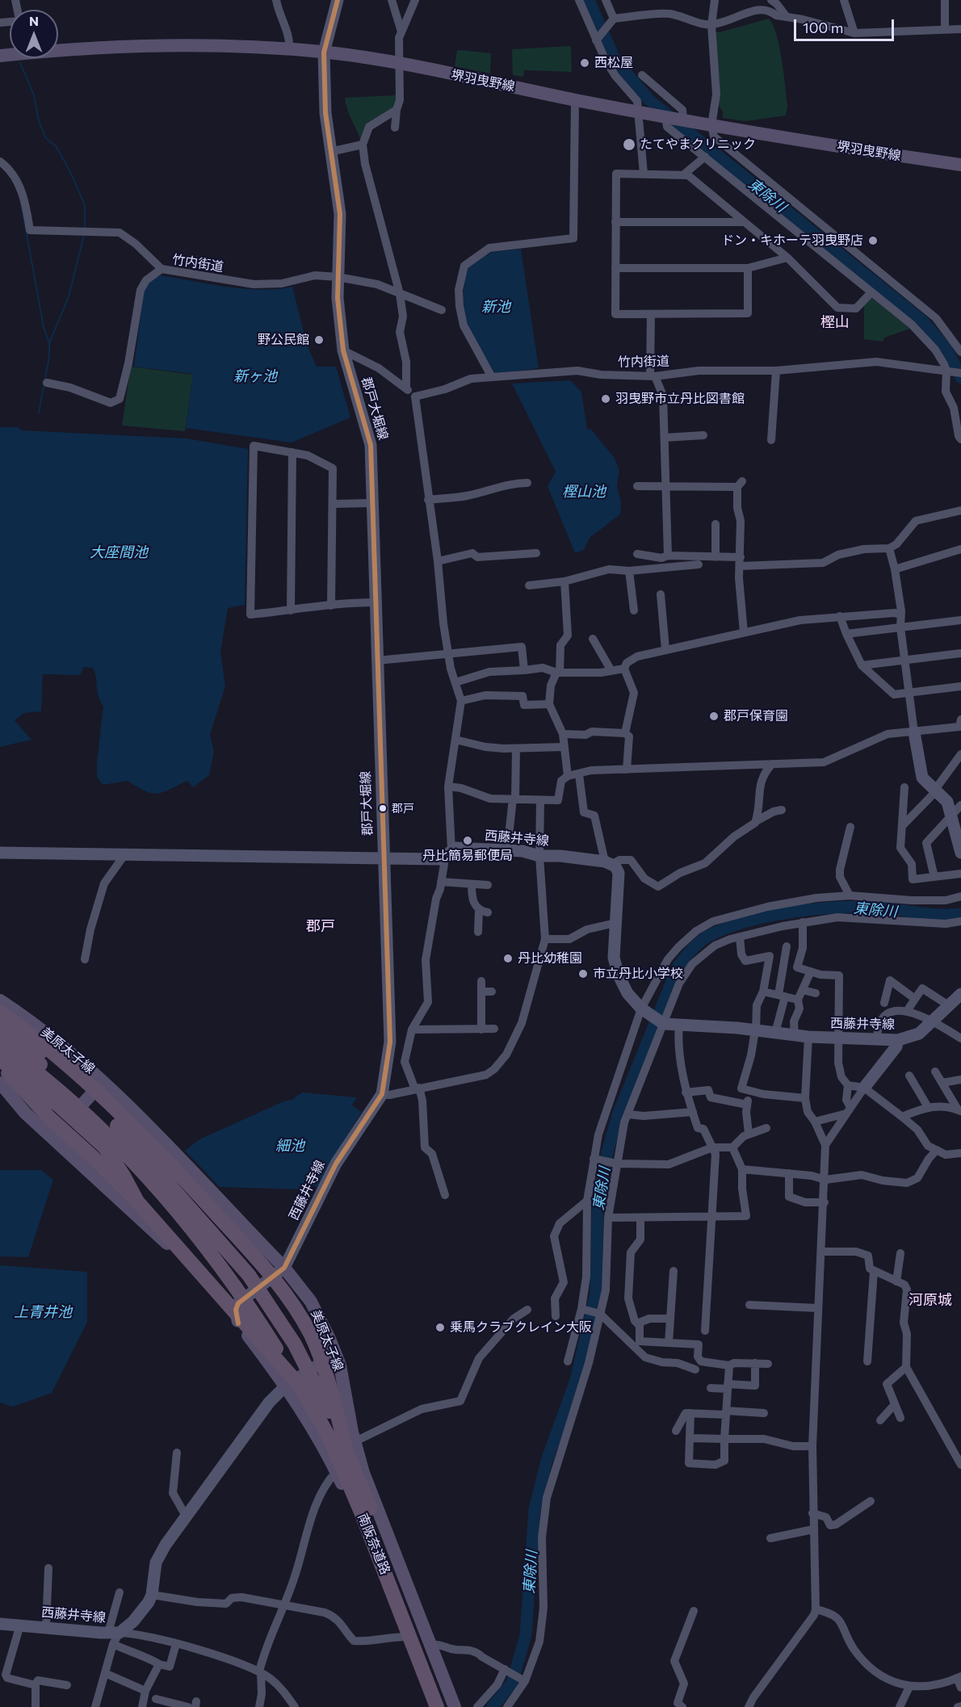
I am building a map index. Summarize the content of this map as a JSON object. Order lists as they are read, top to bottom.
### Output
{
  "streets": {
    "highway": ["南阪奈道路"],
    "main road": [
      "堺羽曳野線",
      "郡戸大堀線",
      "西藤井寺線",
      "美原太子線"
    ],
    "street": ["竹内街道"]
  },
  "crossings": [
    ["堺羽曳野線", "郡戸大堀線"],
    ["竹内街道", "郡戸大堀線"],
    ["郡戸大堀線", "西藤井寺線"],
    ["西藤井寺線", "美原太子線"],
    ["西藤井寺線", "南阪奈道路"],
    ["美原太子線", "南阪奈道路"]
  ],
  "districts": ["樫山", "郡戸", "河原城"],
  "water": [
    "東除川",
    "新池",
    "新ヶ池",
    "樫山池",
    "大座間池",
    "細池",
    "上青井池"
  ],
  "places": [
    "西松屋",
    "たてやまクリニック",
    "ドン・キホーテ羽曳野店",
    "野公民館",
    "羽曳野市立丹比図書館",
    "郡戸保育園",
    "郡戸",
    "丹比簡易郵便局",
    "丹比幼稚園",
    "市立丹比小学校",
    "乗馬クラブクレイン大阪"
  ],
  "scale_bar": "100 m",
  "north": "top"
}
